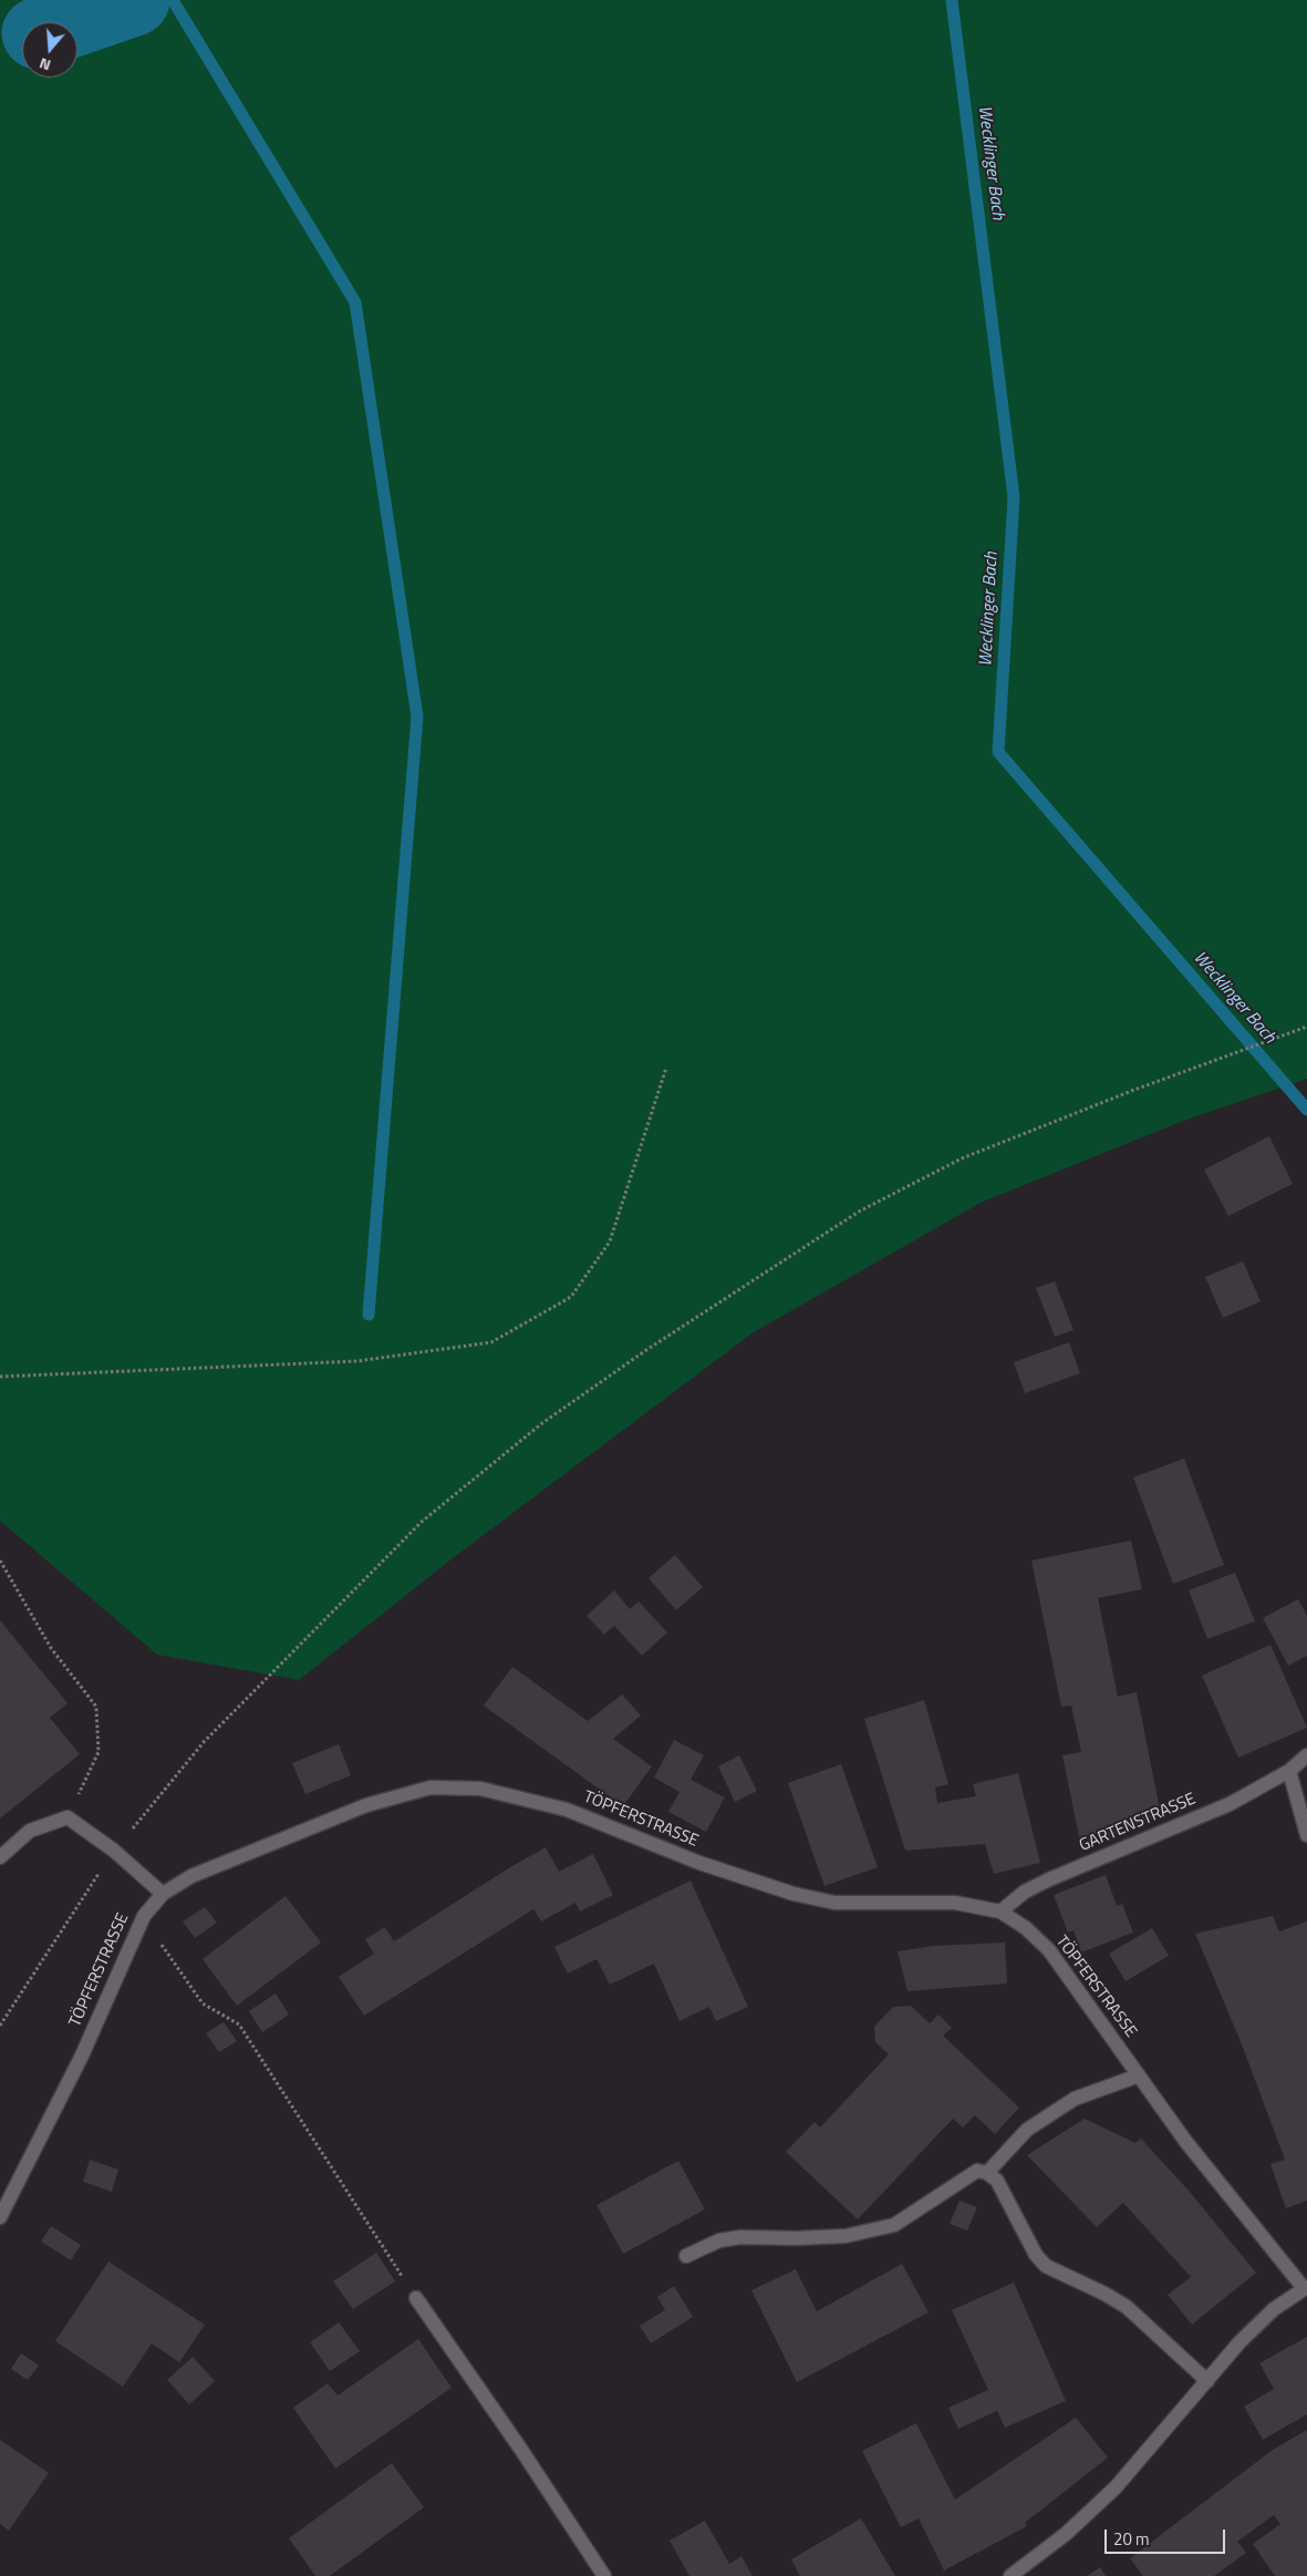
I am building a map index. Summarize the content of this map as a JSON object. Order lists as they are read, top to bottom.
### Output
{
  "streets": {
    "street": ["TÖPFERSTRASSE", "GARTENSTRASSE"]
  },
  "crossings": [
    ["TÖPFERSTRASSE", "GARTENSTRASSE"]
  ],
  "water": ["Wecklinger Bach"],
  "scale_bar": "20 m",
  "north": "bottom"
}
